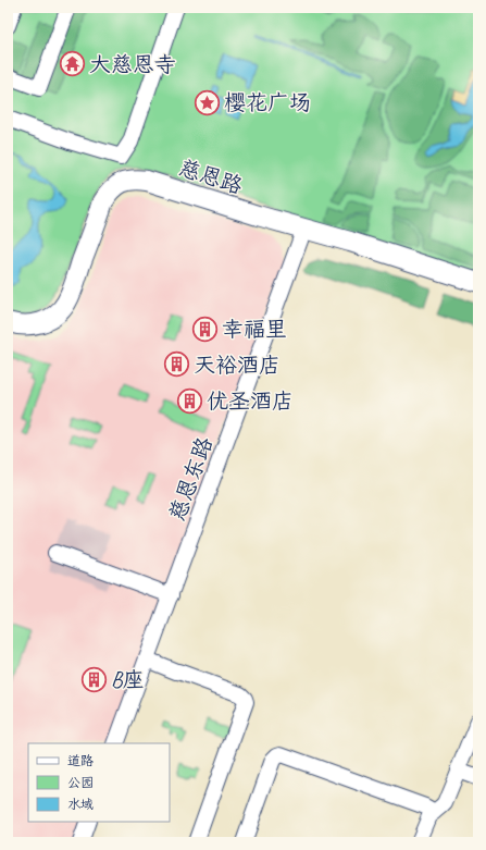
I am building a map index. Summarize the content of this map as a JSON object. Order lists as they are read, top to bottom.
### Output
{
  "streets": {
    "main road": ["慈恩路"],
    "street": ["慈恩东路"]
  },
  "crossings": [
    ["慈恩路", "慈恩东路"]
  ],
  "places": {
    "temple": ["大慈恩寺"],
    "place": ["樱花广场"],
    "building": [
      "幸福里",
      "天裕酒店",
      "优圣酒店",
      "B座"
    ]
  },
  "legend": ["道路", "公园", "水域"]
}
